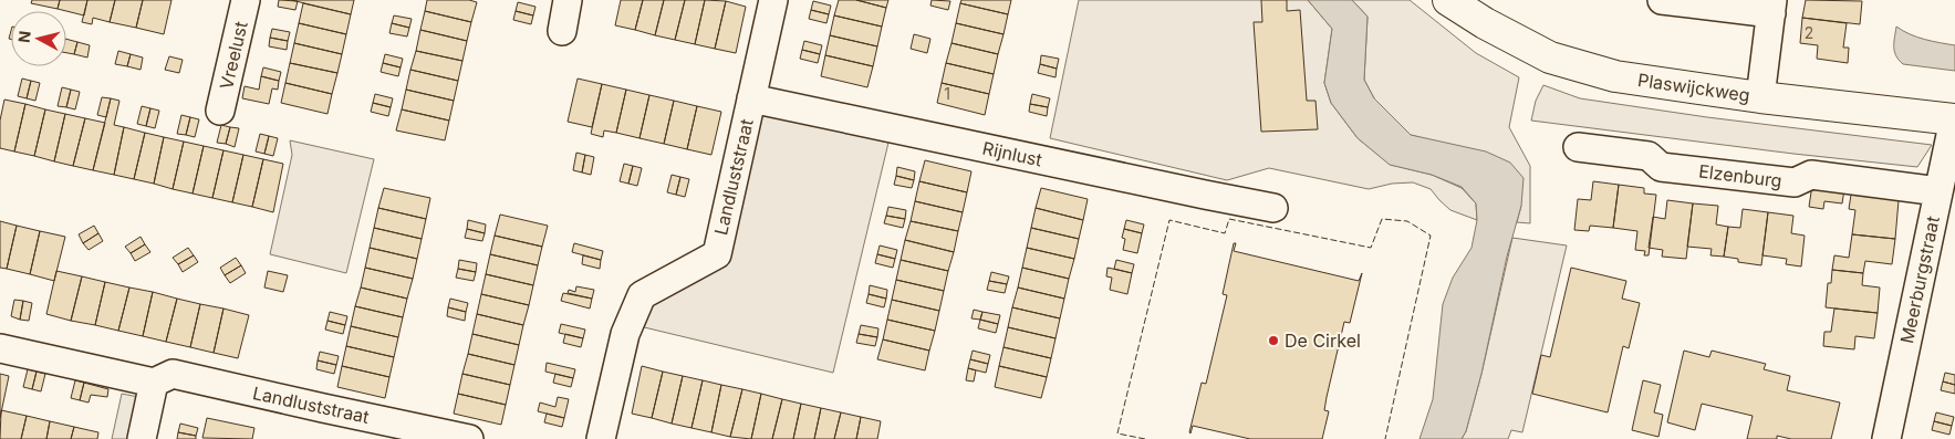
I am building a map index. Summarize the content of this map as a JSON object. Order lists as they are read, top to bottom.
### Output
{
  "streets": {
    "street": [
      "Vreelust",
      "Plaswijckweg",
      "Rijnlust",
      "Elzenburg",
      "Landluststraat",
      "Meerburgstraat"
    ]
  },
  "crossings": [
    ["Plaswijckweg", "Meerburgstraat"],
    ["Rijnlust", "Landluststraat"],
    ["Elzenburg", "Meerburgstraat"]
  ],
  "places": ["De Cirkel"],
  "house_numbers": ["2", "1"],
  "north": "left"
}
